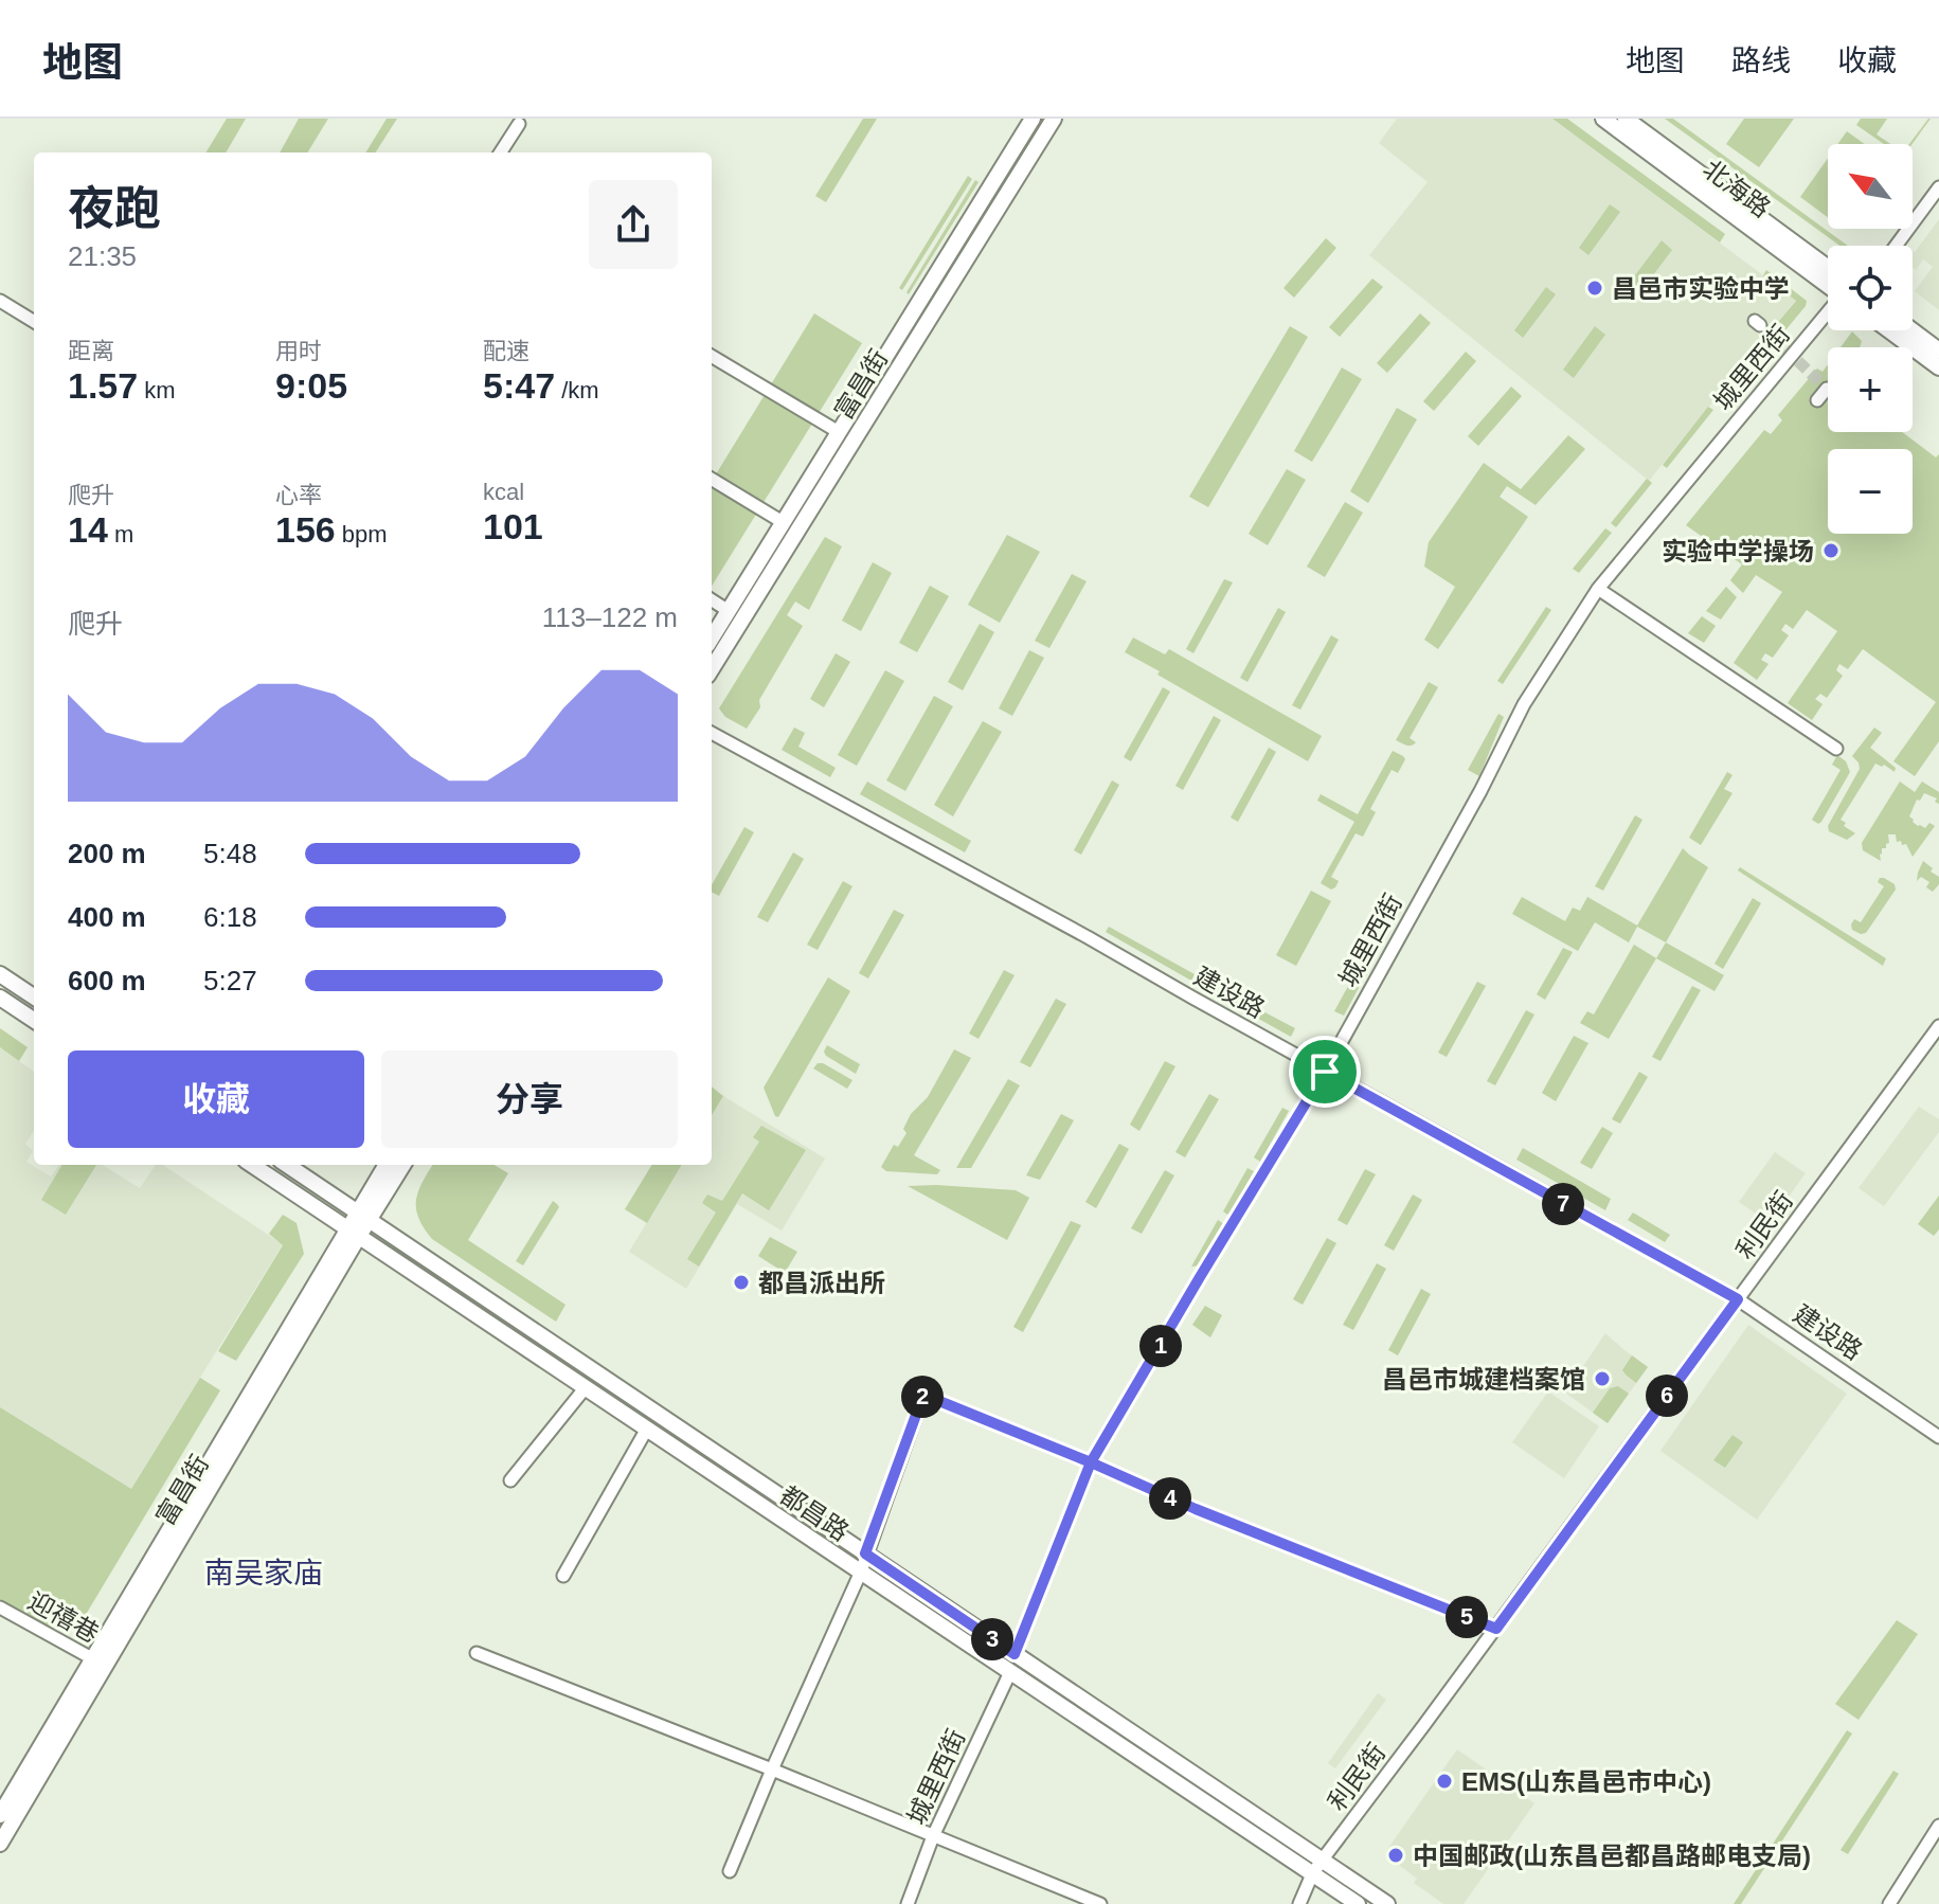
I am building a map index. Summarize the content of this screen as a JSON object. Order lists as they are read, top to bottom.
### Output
{
  "streets": {
    "main road": ["北海路", "富昌街", "都昌路"],
    "street": [
      "城里西街",
      "建设路",
      "利民街",
      "迎禧巷"
    ]
  },
  "crossings": [
    ["城里西街", "建设路"],
    ["城里西街", "都昌路"],
    ["富昌街", "都昌路"],
    ["富昌街", "迎禧巷"],
    ["建设路", "利民街"],
    ["利民街", "都昌路"]
  ],
  "districts": ["南吴家庙"],
  "places": [
    "昌邑市实验中学",
    "实验中学操场",
    "都昌派出所",
    "昌邑市城建档案馆",
    "EMS(山东昌邑市中心)",
    "中国邮政(山东昌邑都昌路邮电支局)"
  ],
  "north": "top left",
  "page": {
    "header": "地图",
    "nav": ["地图", "路线", "收藏"],
    "map_buttons": ["+", "−"],
    "heading": ["夜跑", "21:35"],
    "stats": [
      ["距离", "1.57 km"],
      ["用时", "9:05"],
      ["配速", "5:47 /km"],
      ["爬升", "14 m"],
      ["心率", "156 bpm"],
      ["kcal", "101"]
    ],
    "chart": ["爬升", "113–122 m"],
    "list": [
      {
        "name": "200 m",
        "note": "5:48"
      },
      {
        "name": "400 m",
        "note": "6:18"
      },
      {
        "name": "600 m",
        "note": "5:27"
      }
    ],
    "buttons": ["收藏", "分享"],
    "pins": [
      "7",
      "1",
      "6",
      "2",
      "4",
      "5",
      "3"
    ]
  }
}
